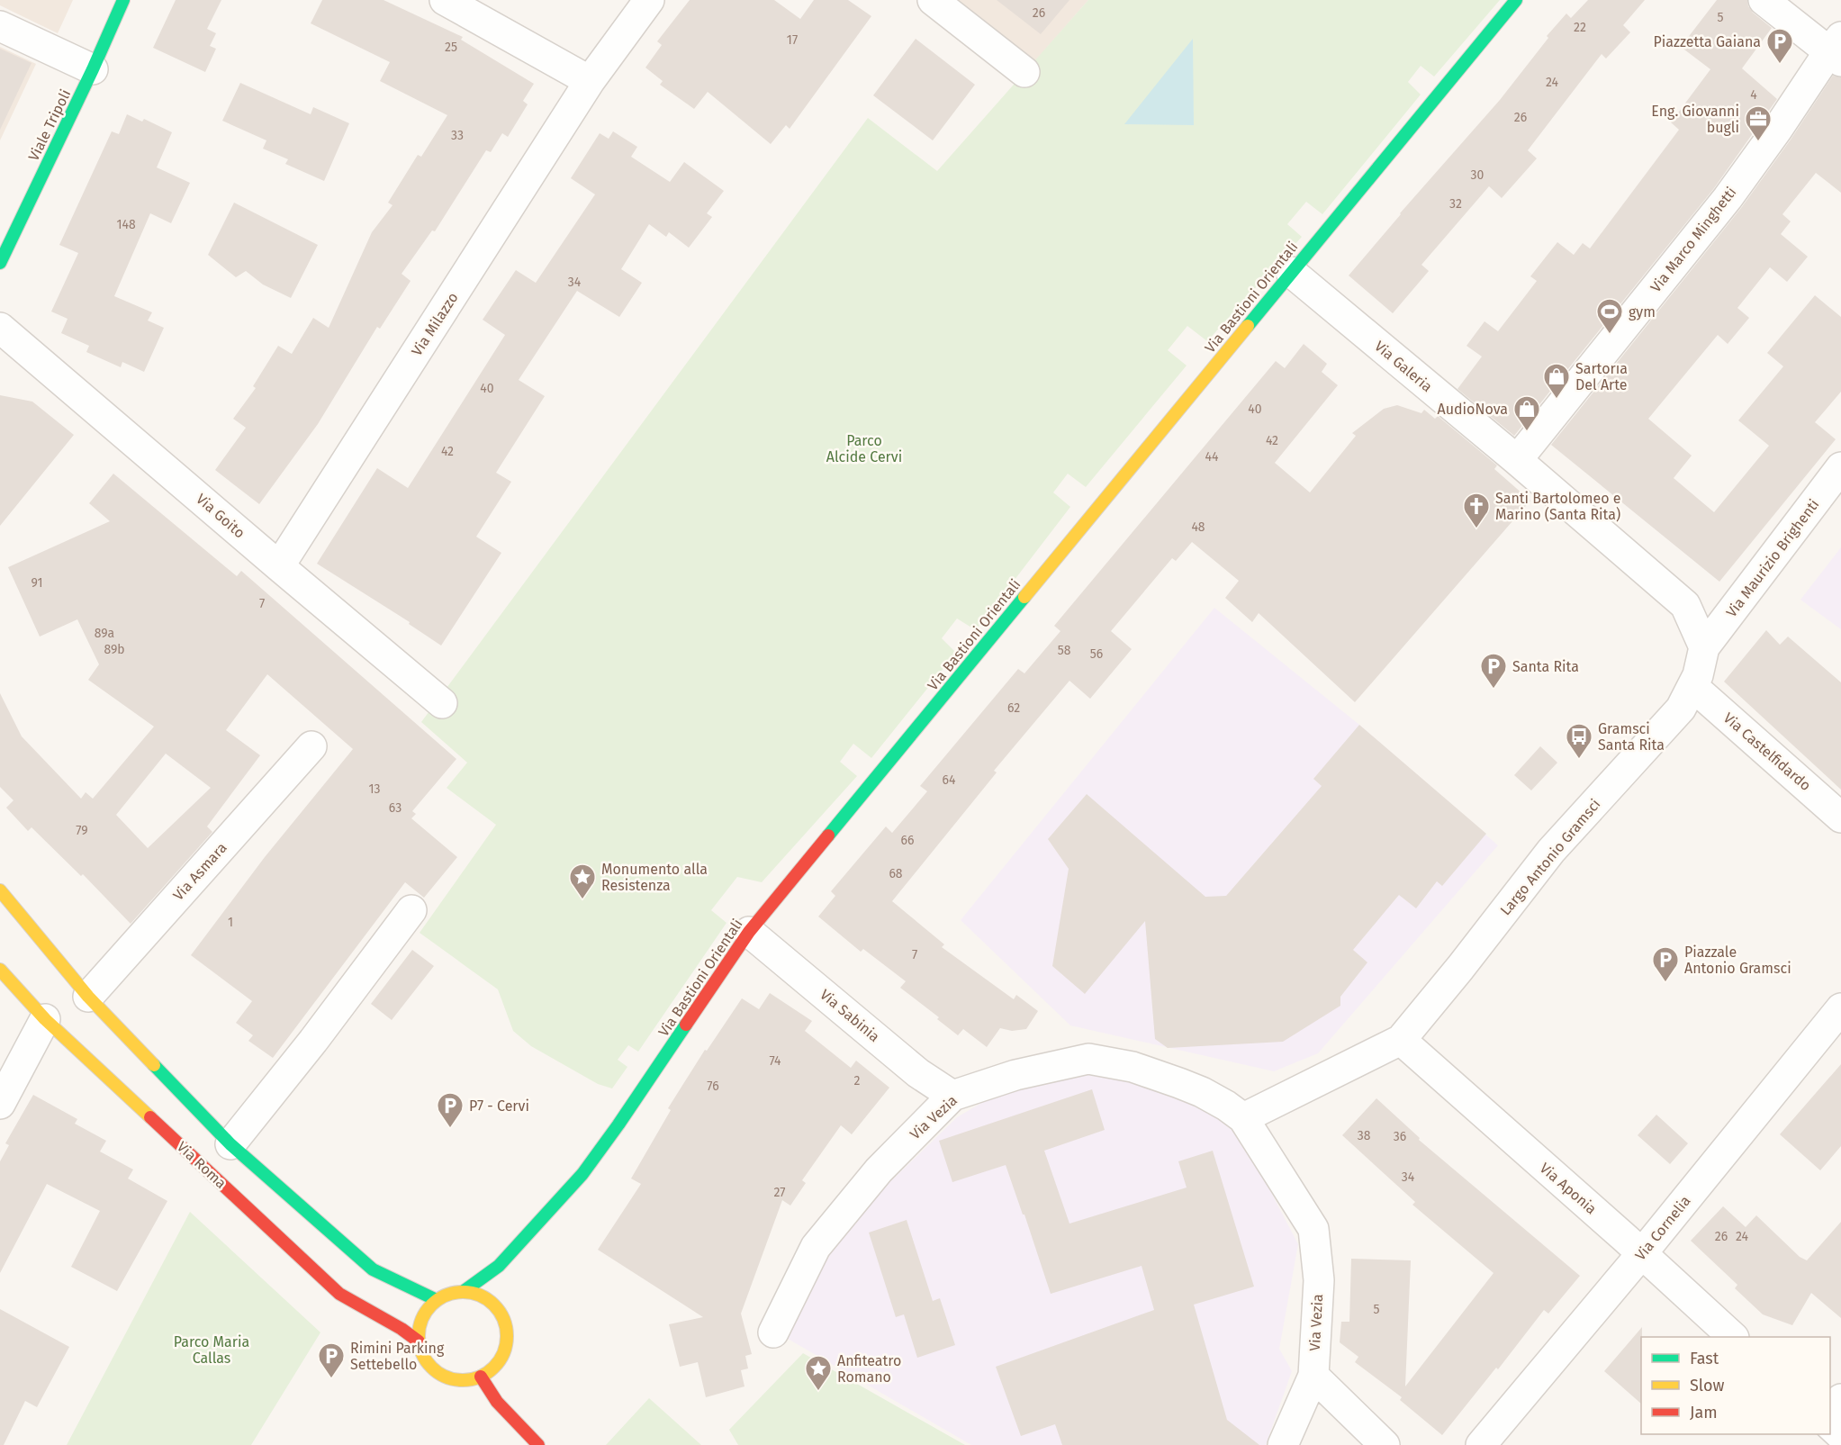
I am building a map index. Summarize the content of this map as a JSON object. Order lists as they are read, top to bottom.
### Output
{
  "streets": {
    "street": [
      "Viale Tripoli",
      "Via Marco Minghetti",
      "Via Bastioni Orientali",
      "Via Milazzo",
      "Via Galeria",
      "Via Goito",
      "Via Maurizio Brighenti",
      "Via Castelfidardo",
      "Largo Antonio Gramsci",
      "Via Asmara",
      "Via Sabinia",
      "Via Vezia",
      "Via Roma",
      "Via Aponia",
      "Via Cornelia"
    ]
  },
  "crossings": [
    ["Via Marco Minghetti", "Via Galeria"],
    ["Via Bastioni Orientali", "Via Galeria"],
    ["Via Bastioni Orientali", "Via Sabinia"],
    ["Via Bastioni Orientali", "Via Roma"],
    ["Via Milazzo", "Via Goito"],
    ["Via Galeria", "Via Maurizio Brighenti"],
    ["Via Galeria", "Via Castelfidardo"],
    ["Via Galeria", "Largo Antonio Gramsci"],
    ["Via Maurizio Brighenti", "Via Castelfidardo"],
    ["Via Maurizio Brighenti", "Largo Antonio Gramsci"],
    ["Via Castelfidardo", "Largo Antonio Gramsci"],
    ["Largo Antonio Gramsci", "Via Aponia"],
    ["Via Sabinia", "Via Vezia"],
    ["Via Aponia", "Via Cornelia"]
  ],
  "parks": ["Parco Alcide Cervi", "Parco Maria Callas"],
  "places": {
    "parking": [
      "Piazzetta Gaiana",
      "Santa Rita",
      "Piazzale Antonio Gramsci",
      "P7 - Cervi",
      "Rimini Parking Settebello"
    ],
    "office": ["Eng. Giovanni bugli"],
    "sports": ["gym"],
    "shop": ["Sartorıa Del Arte", "AudioNova"],
    "church": ["Santi Bartolomeo e Marino (Santa Rita)"],
    "bus stop": ["Gramsci Santa Rita"],
    "place": ["Monumento alla Resistenza", "Anfiteatro Romano"]
  },
  "house_numbers": [
    "26",
    "5",
    "22",
    "17",
    "25",
    "24",
    "4",
    "26",
    "33",
    "30",
    "32",
    "148",
    "34",
    "40",
    "40",
    "42",
    "42",
    "44",
    "48",
    "91",
    "7",
    "89a",
    "89b",
    "58",
    "56",
    "62",
    "64",
    "13",
    "63",
    "79",
    "66",
    "68",
    "1",
    "7",
    "74",
    "2",
    "76",
    "38",
    "36",
    "34",
    "27",
    "26",
    "24",
    "5"
  ],
  "legend": ["Fast", "Slow", "Jam"]
}
